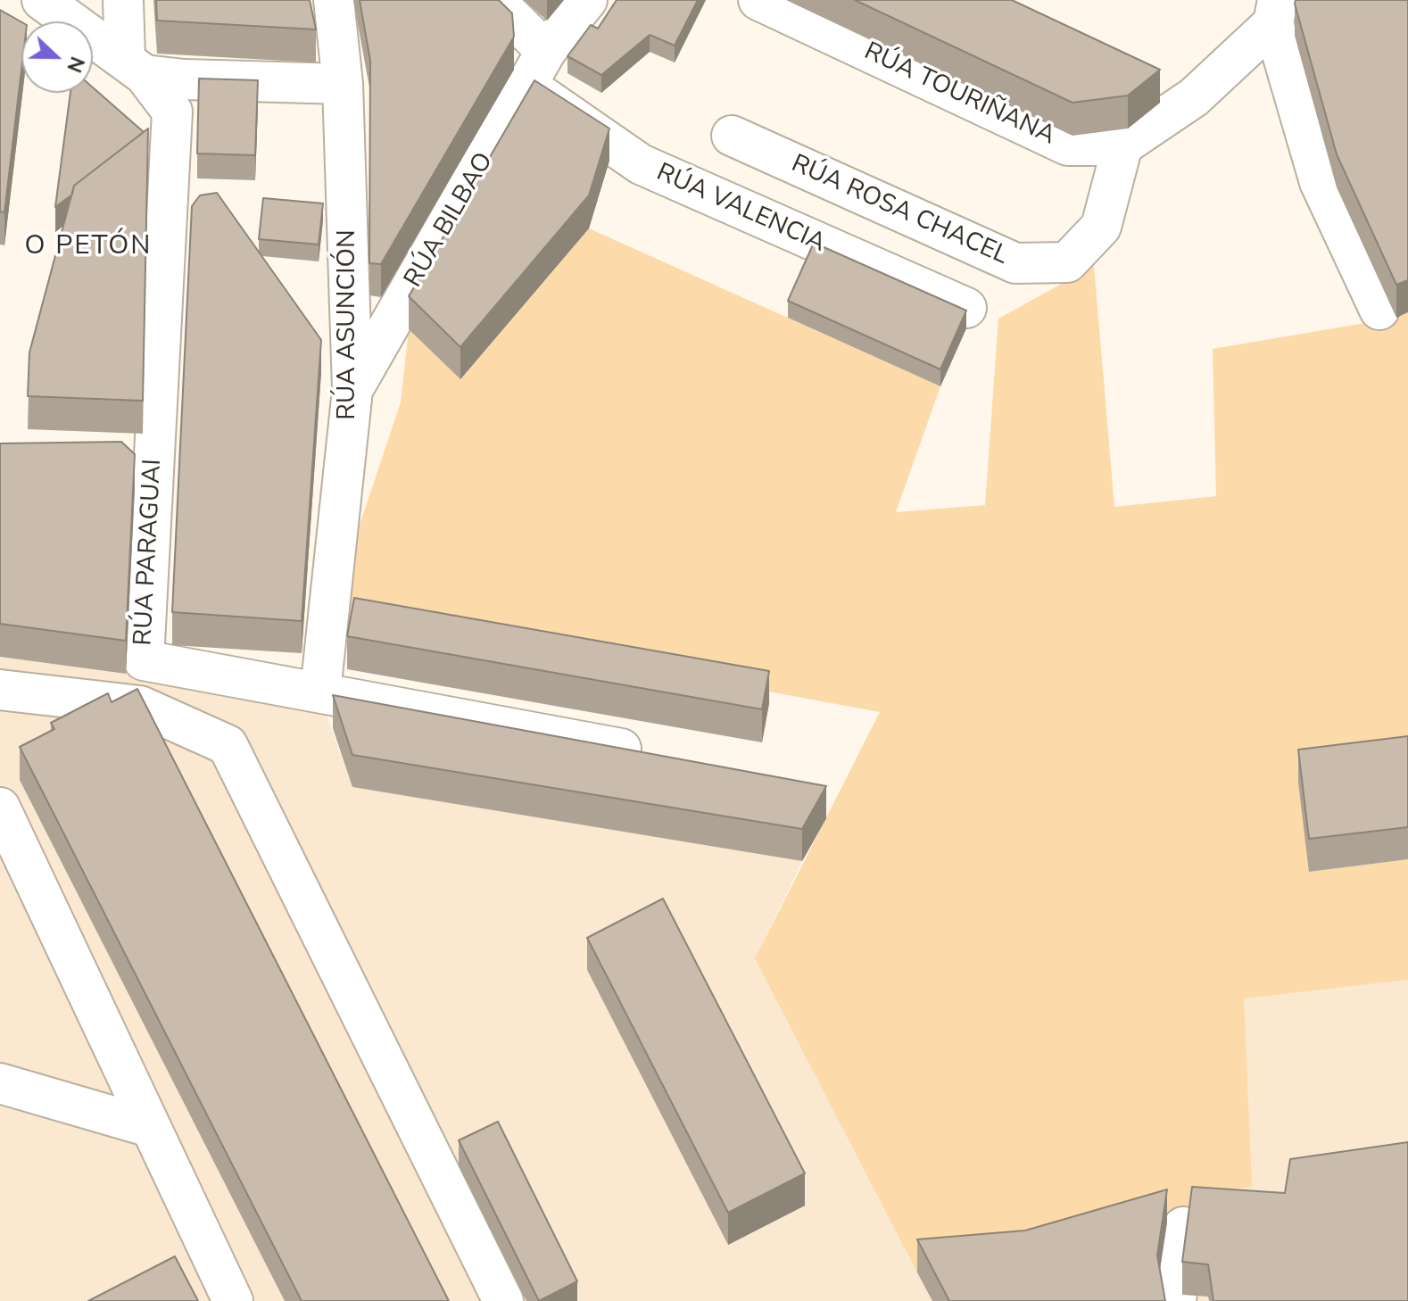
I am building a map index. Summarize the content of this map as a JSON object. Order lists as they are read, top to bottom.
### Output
{
  "streets": {
    "street": [
      "RÚA TOURIÑANA",
      "RÚA VALENCIA",
      "RÚA ROSA CHACEL",
      "RÚA BILBAO",
      "RÚA ASUNCIÓN",
      "RÚA PARAGUAI"
    ]
  },
  "crossings": [
    ["RÚA TOURIÑANA", "RÚA ROSA CHACEL"],
    ["RÚA VALENCIA", "RÚA BILBAO"],
    ["RÚA BILBAO", "RÚA ASUNCIÓN"],
    ["RÚA ASUNCIÓN", "RÚA PARAGUAI"]
  ],
  "districts": ["O PETÓN"],
  "north": "right"
}
